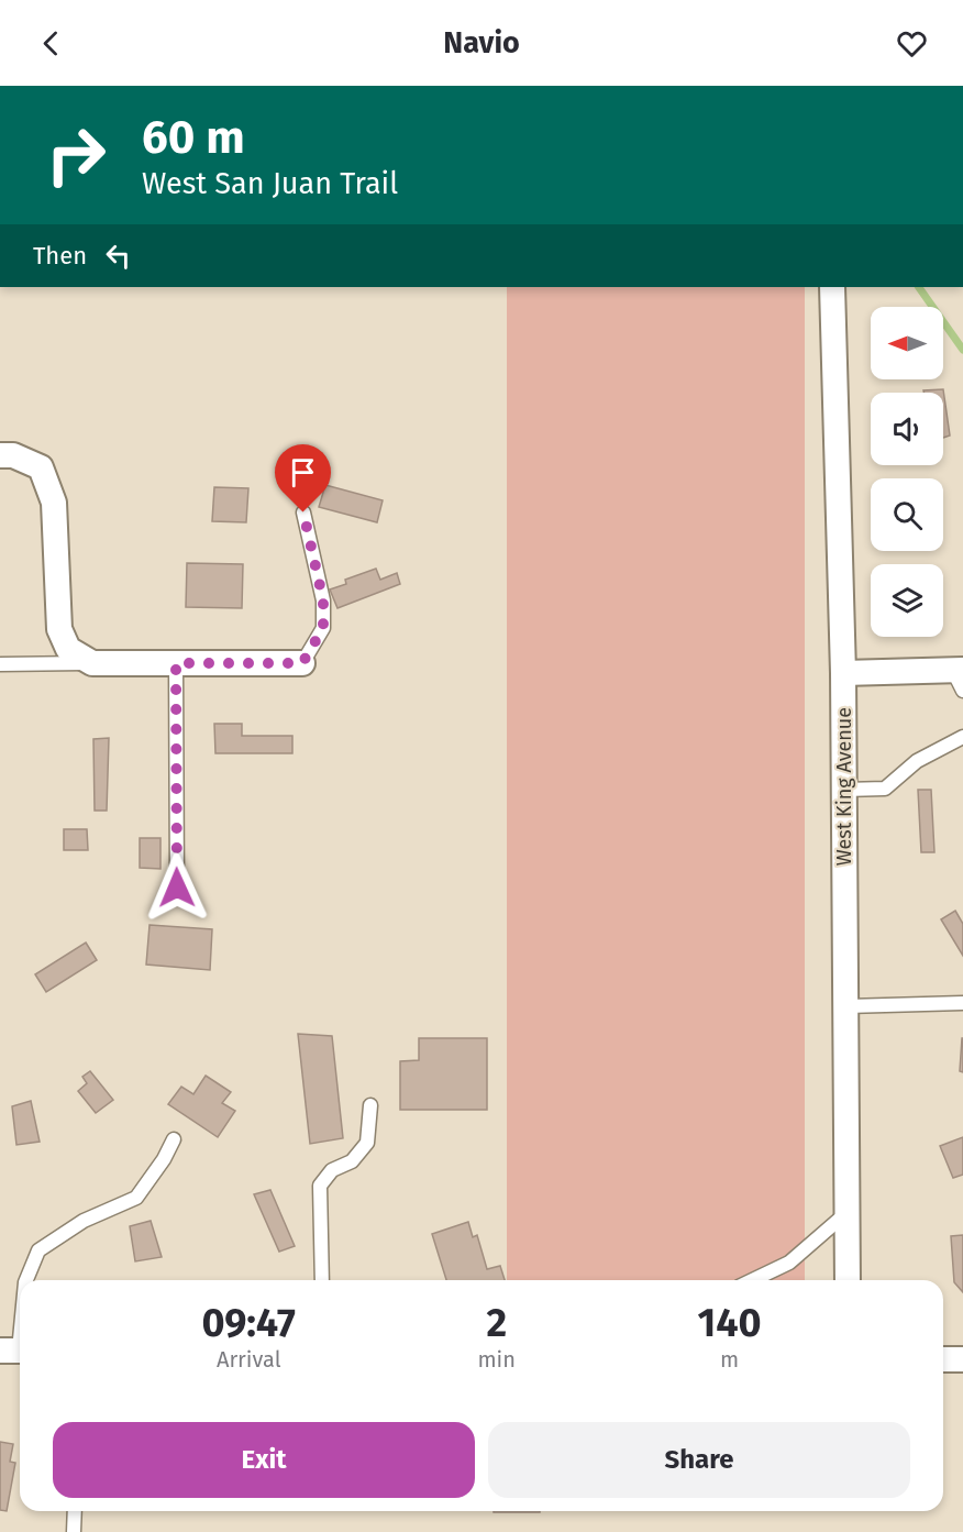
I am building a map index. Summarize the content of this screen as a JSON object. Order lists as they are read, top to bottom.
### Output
{
  "streets": {
    "street": ["West King Avenue"]
  },
  "north": "left",
  "page": {
    "header": "Navio",
    "turn": ["60 m", "West San Juan Trail"],
    "then": "Then",
    "eta": [
      "09:47",
      "Arrival",
      "2",
      "min",
      "140",
      "m"
    ],
    "buttons": ["Exit", "Share"]
  }
}
